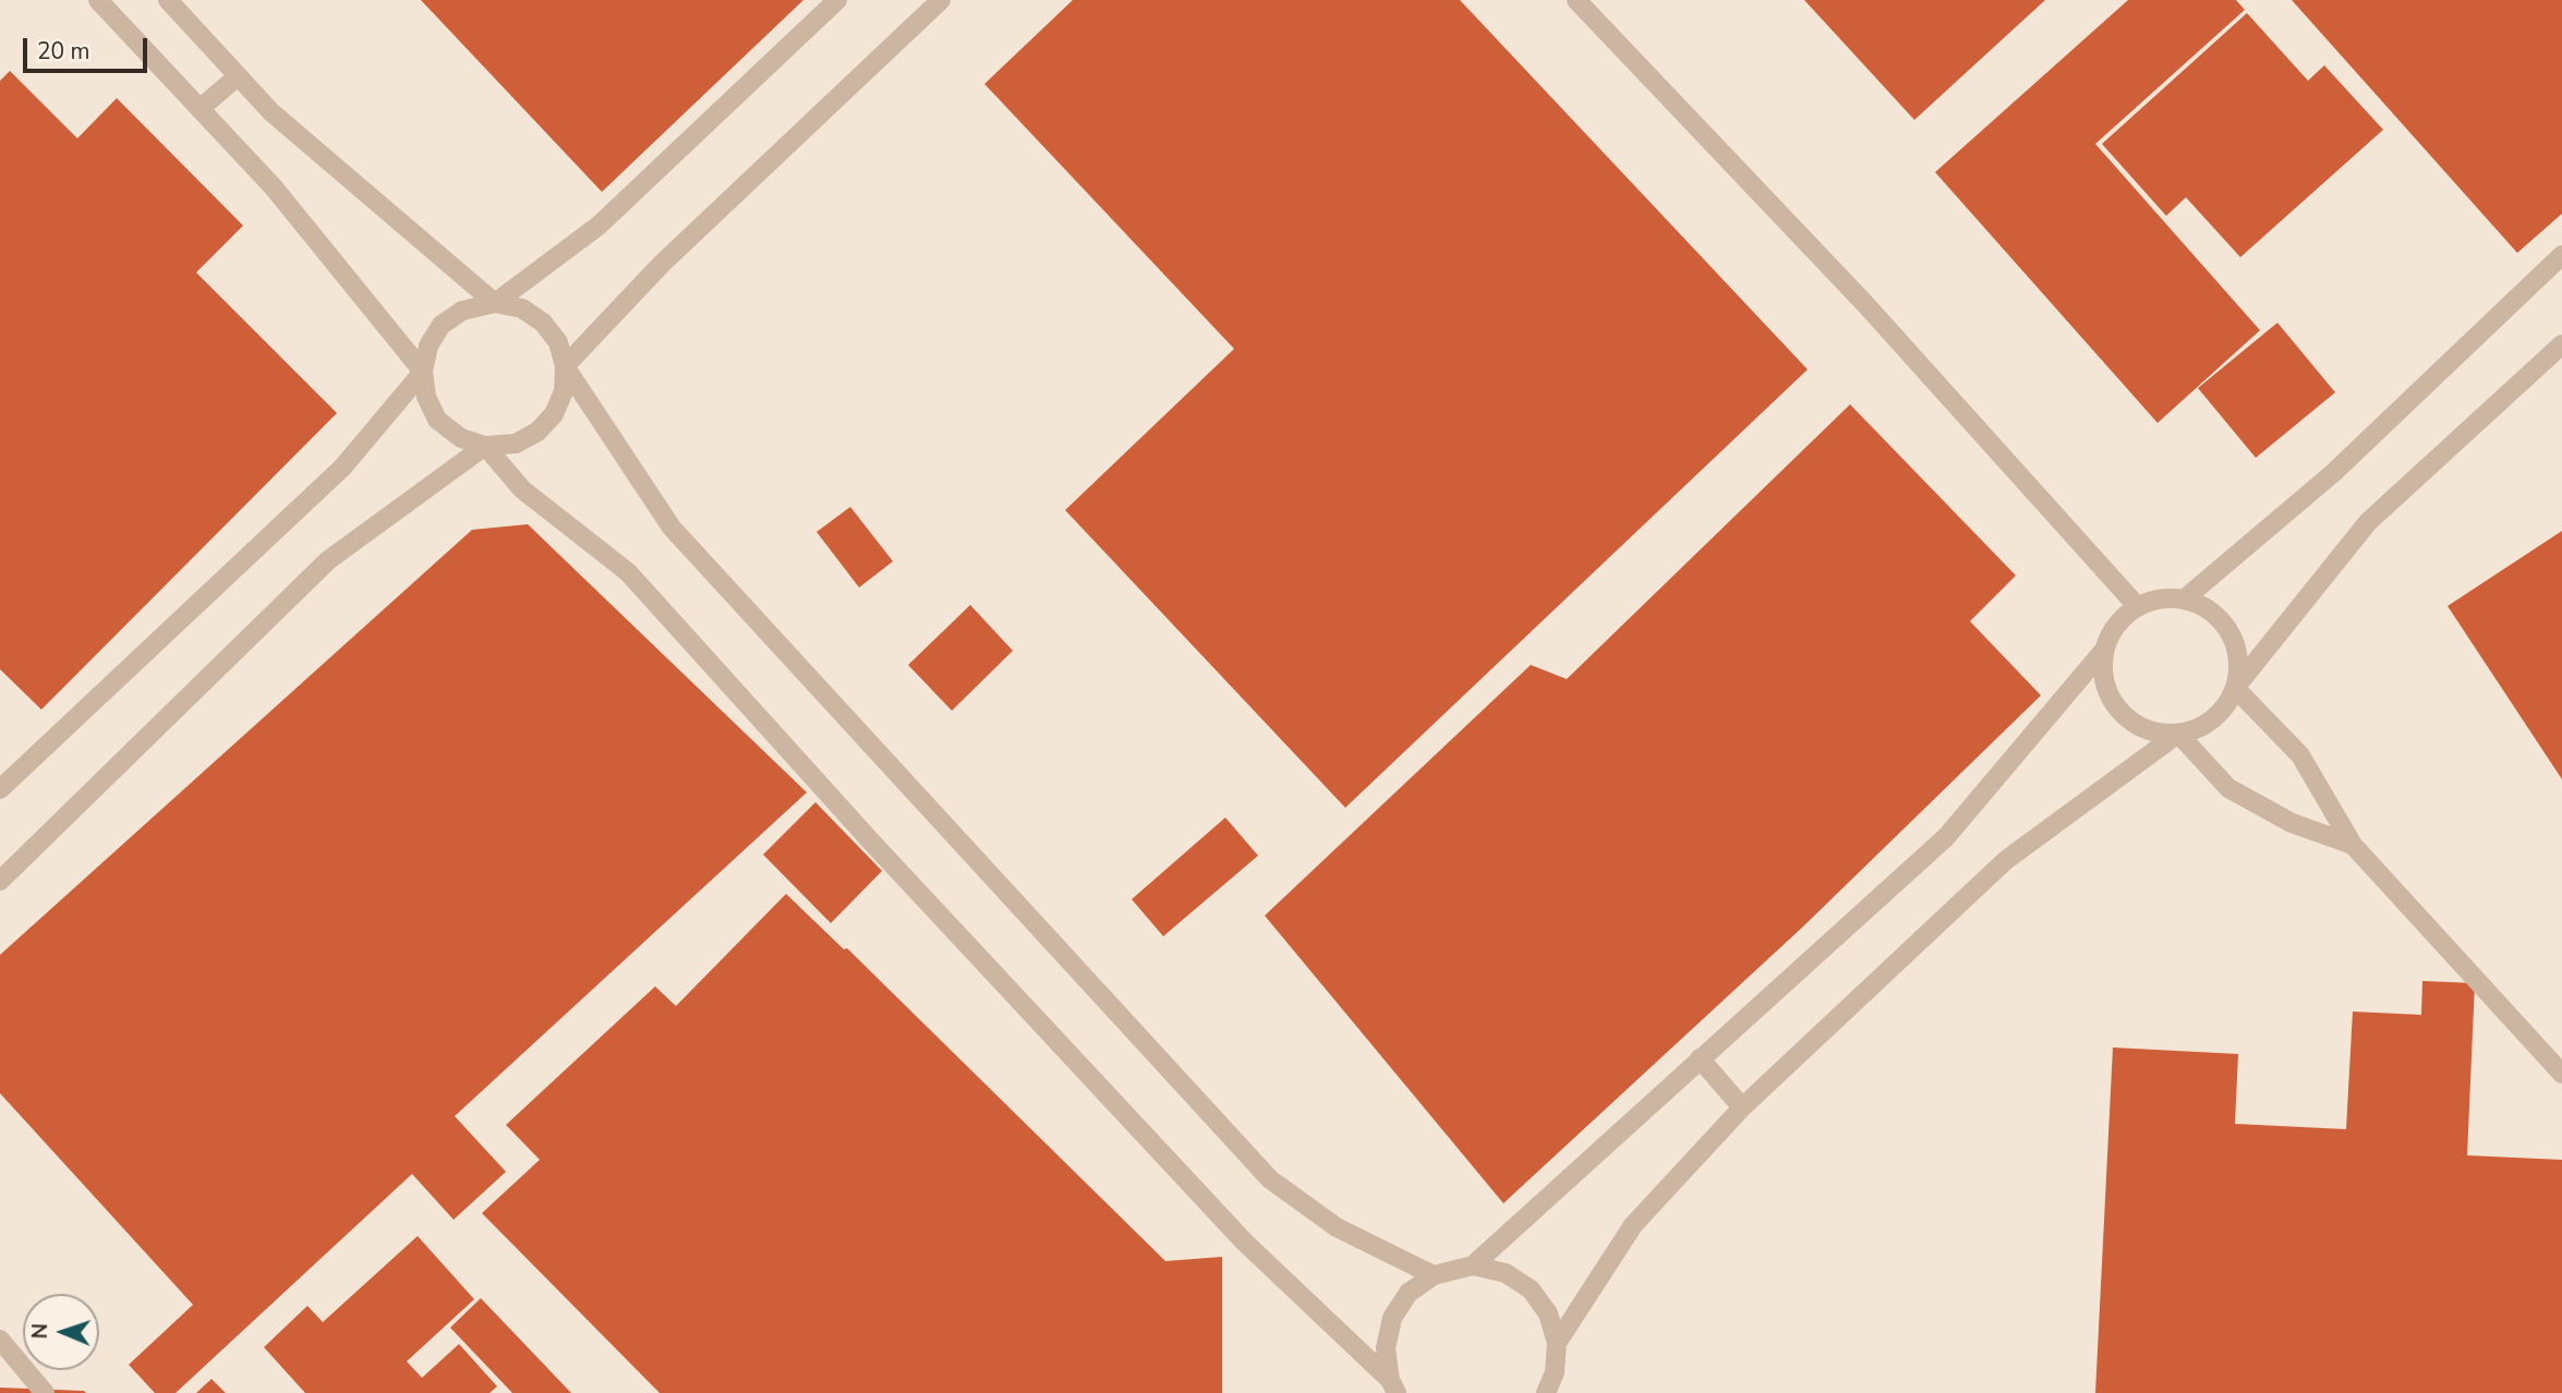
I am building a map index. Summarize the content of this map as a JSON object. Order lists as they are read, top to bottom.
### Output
{
  "scale_bar": "20 m",
  "north": "left"
}
